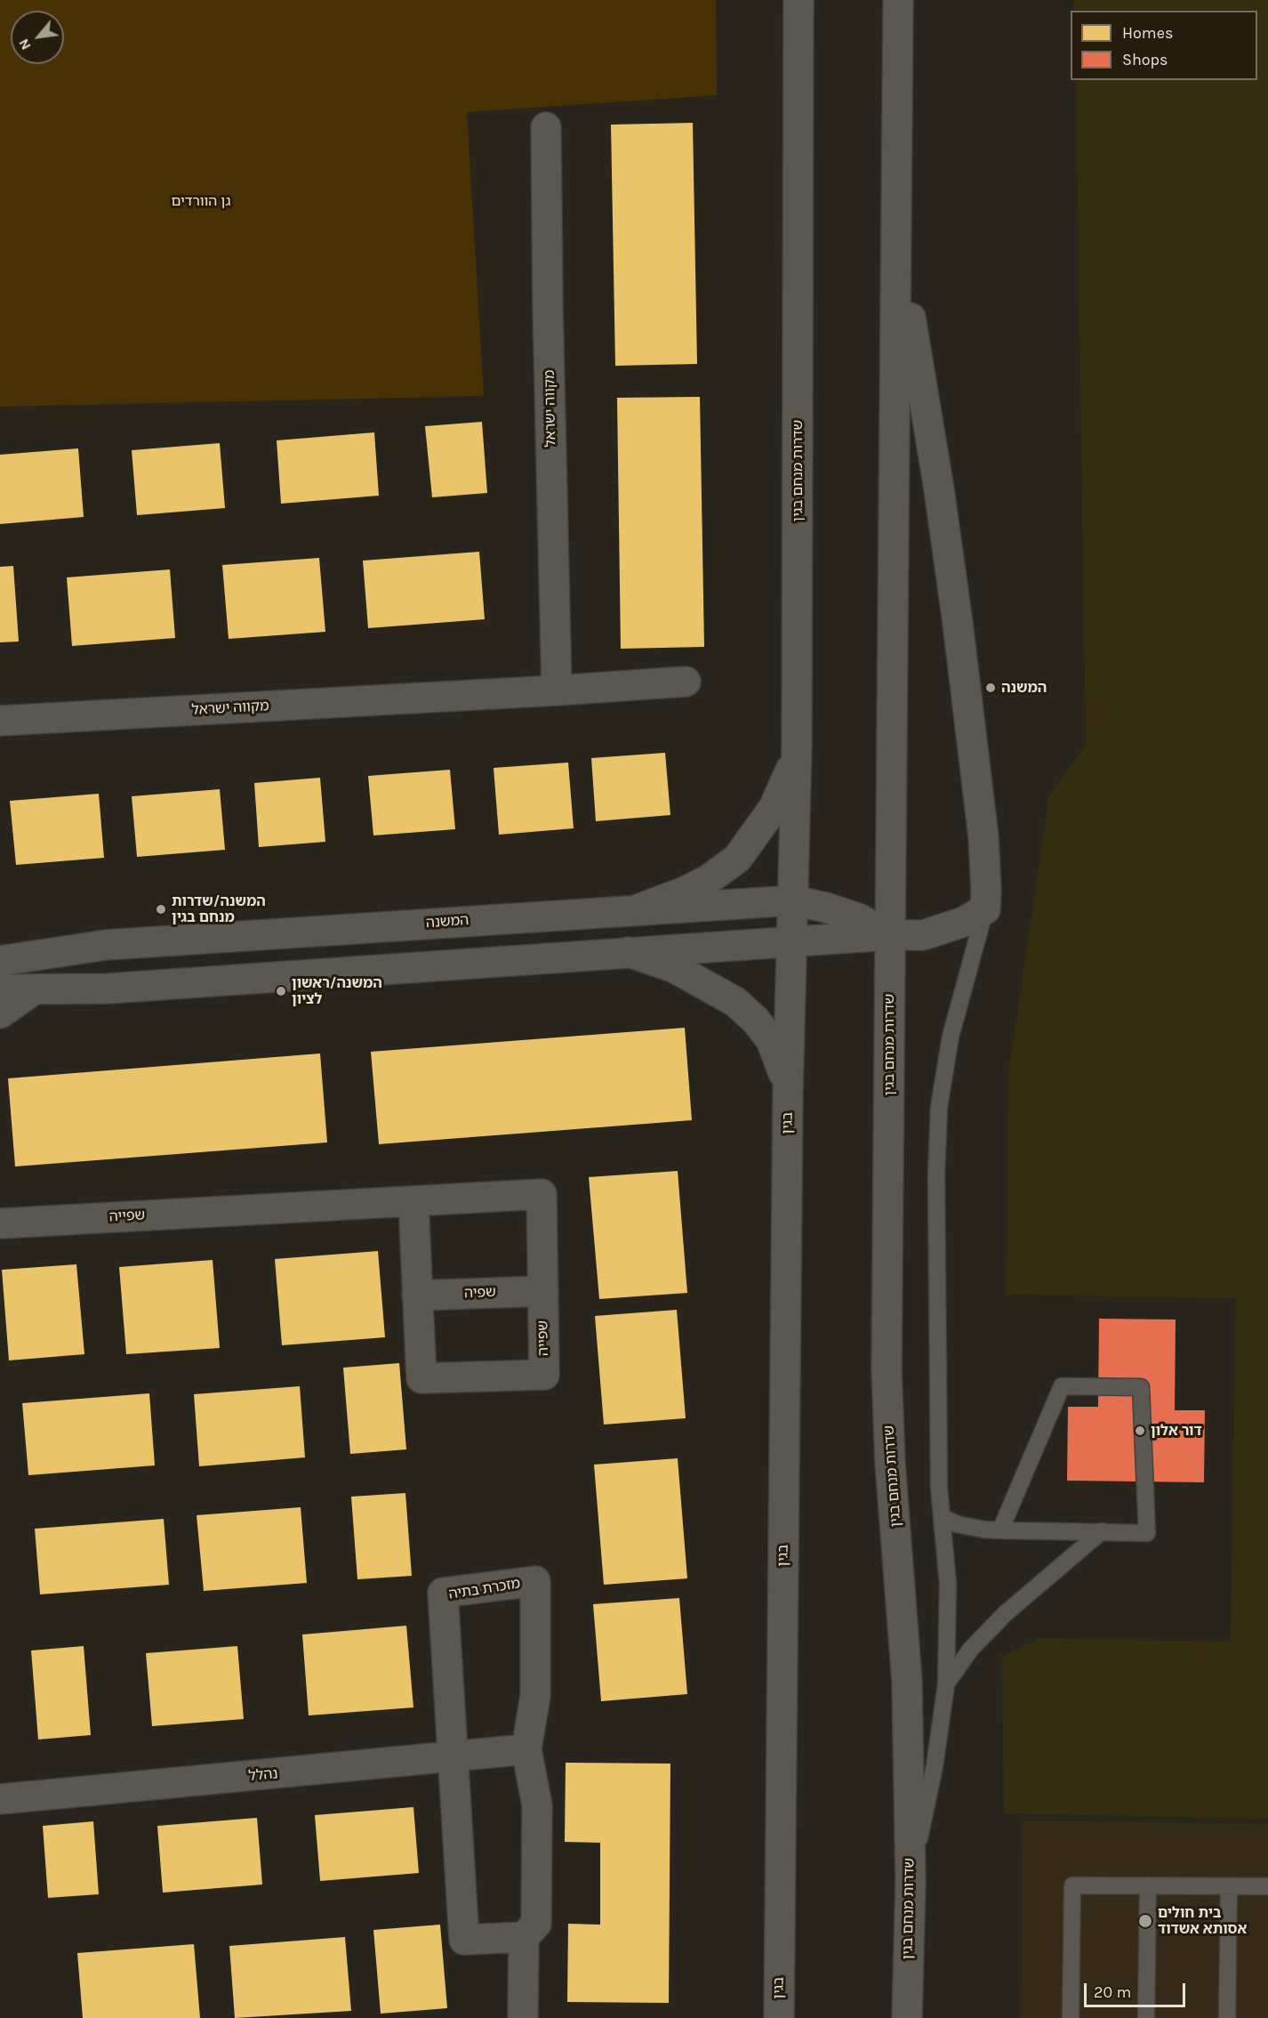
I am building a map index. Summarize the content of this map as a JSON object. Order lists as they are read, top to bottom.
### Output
{
  "streets": {
    "street": [
      "מקווה ישראל",
      "שדרות מנחם בגין",
      "המשנה",
      "בגין",
      "שפייה",
      "שפיה",
      "מזכרת בתיה",
      "נהלל"
    ]
  },
  "crossings": [
    ["שדרות מנחם בגין", "המשנה"],
    ["שדרות מנחם בגין", "בגין"],
    ["שפייה", "שפיה"],
    ["מזכרת בתיה", "נהלל"]
  ],
  "parks": ["גן הוורדים"],
  "places": [
    "המשנה",
    "המשנה/שדרות מנחם בגין",
    "המשנה/ראשון לציון",
    "דור אלון",
    "בית חולים אסותא אשדוד"
  ],
  "legend": ["Homes", "Shops"],
  "scale_bar": "20 m",
  "north": "bottom left"
}
